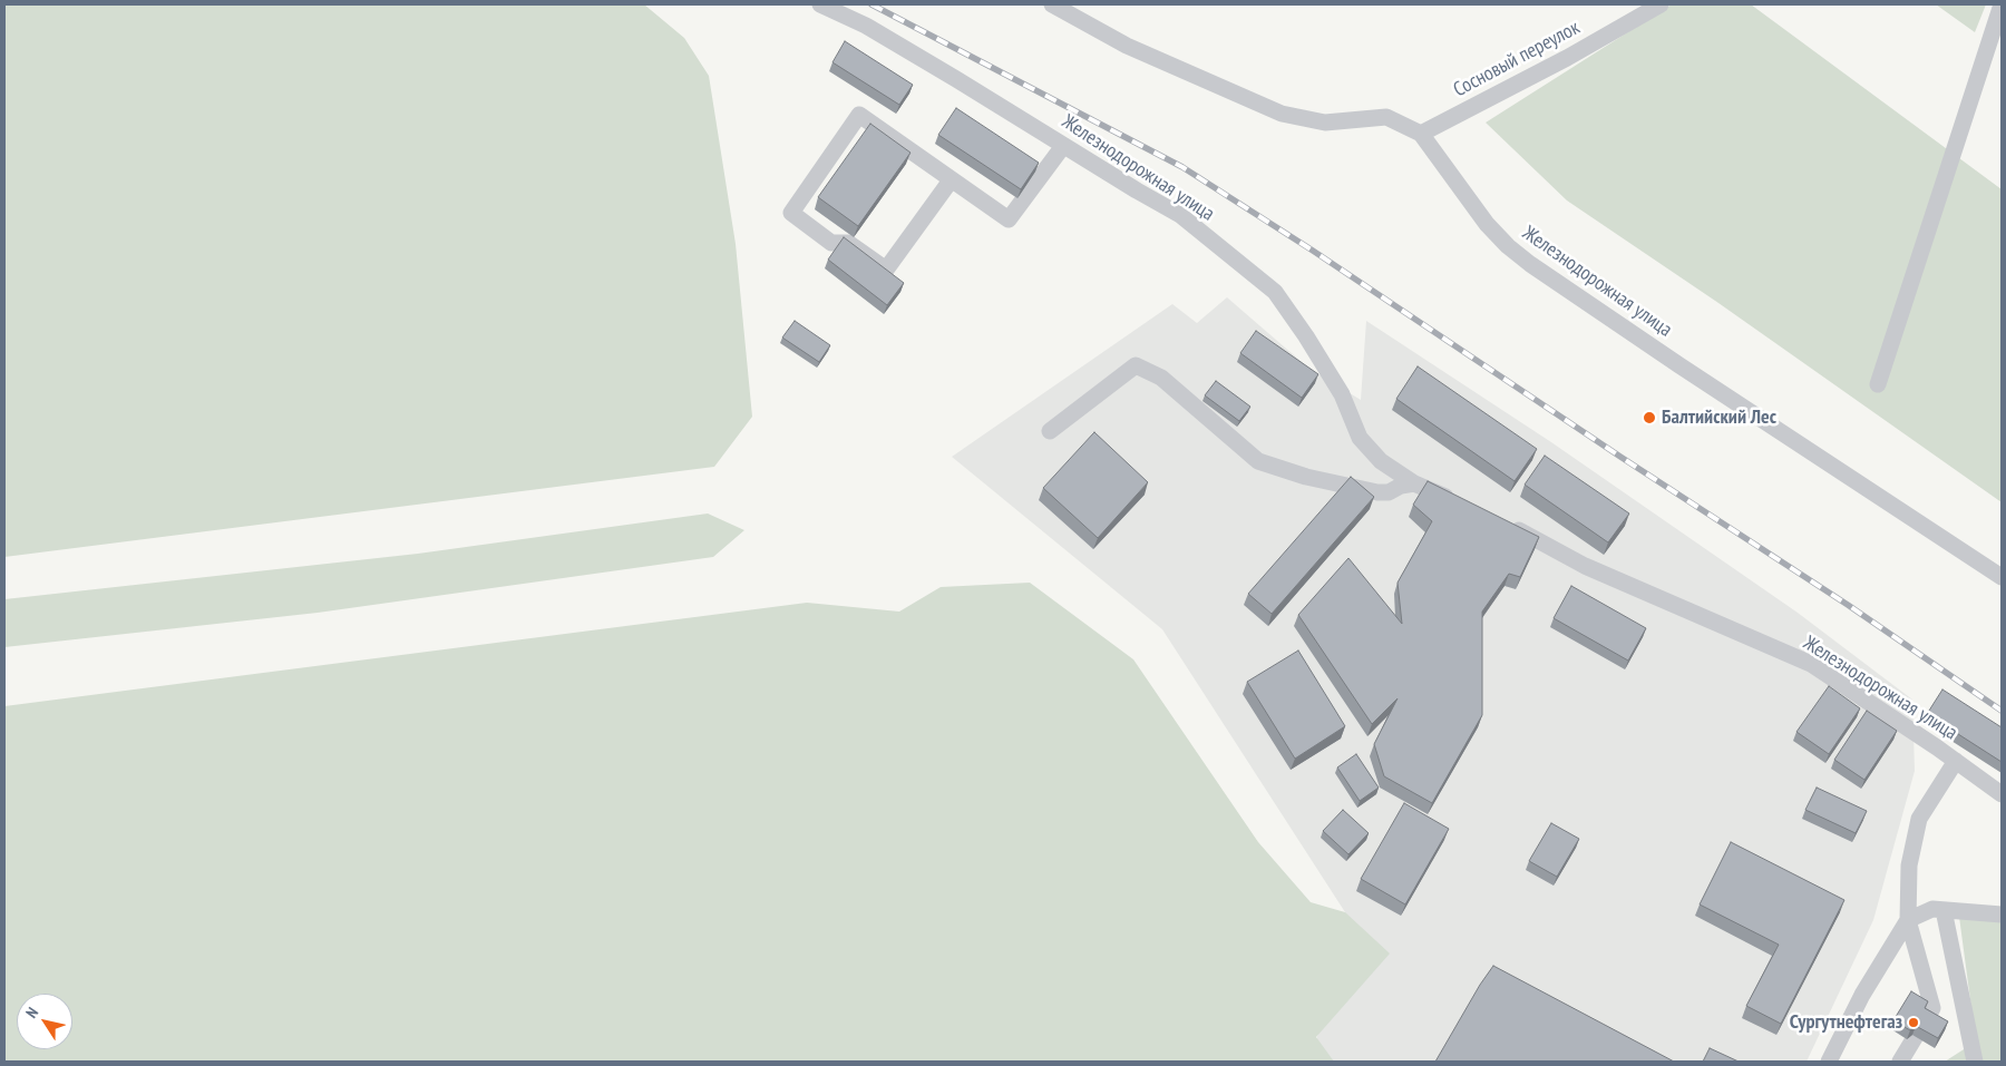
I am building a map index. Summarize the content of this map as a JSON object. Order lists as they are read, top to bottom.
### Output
{
  "streets": {
    "street": ["Сосновый переулок", "Железнодорожная улица"]
  },
  "crossings": [
    ["Сосновый переулок", "Железнодорожная улица"]
  ],
  "places": ["Балтийский Лес", "Сургутнефтегаз"],
  "north": "top left"
}
